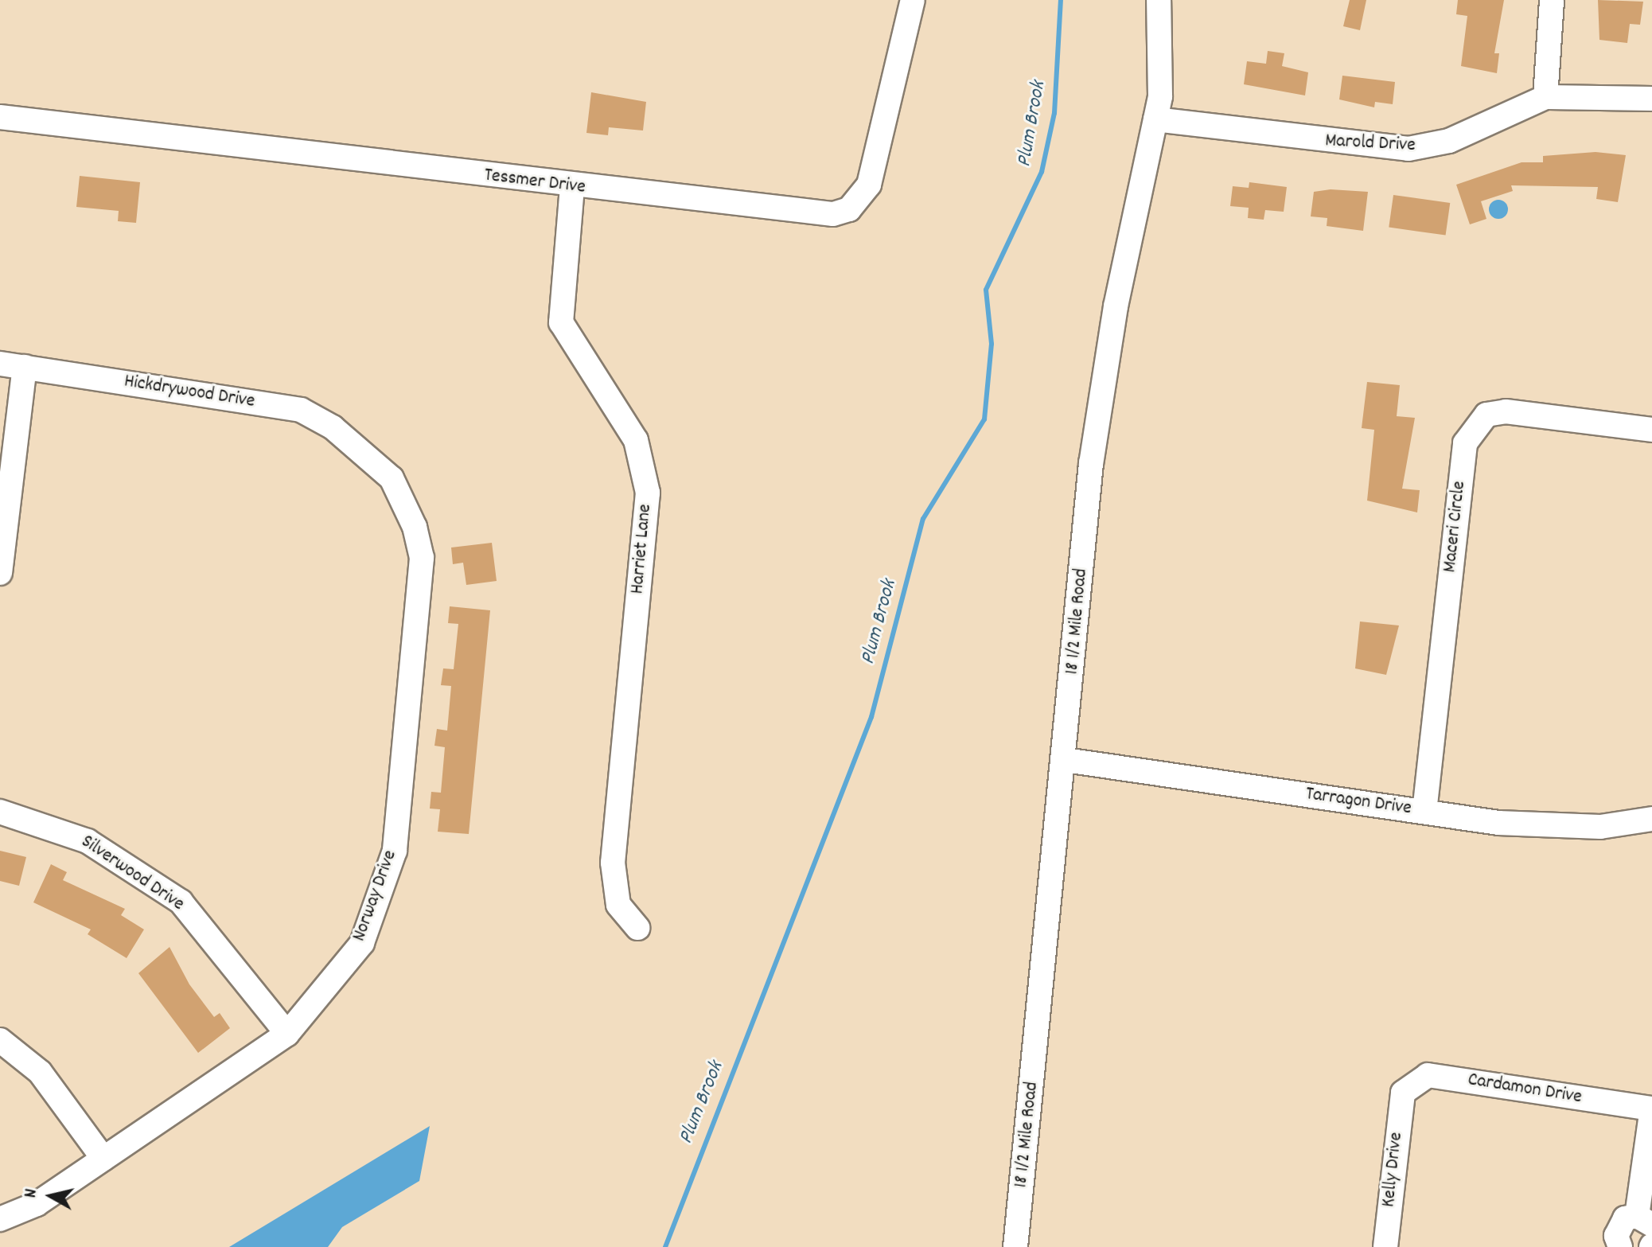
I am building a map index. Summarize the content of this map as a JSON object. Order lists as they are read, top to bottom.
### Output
{
  "streets": {
    "street": [
      "Marold Drive",
      "Tessmer Drive",
      "Hickdrywood Drive",
      "Maceri Circle",
      "Harriet Lane",
      "18 1/2 Mile Road",
      "Tarragon Drive",
      "Silverwood Drive",
      "Norway Drive",
      "Cardamon Drive",
      "Kelly Drive"
    ]
  },
  "crossings": [
    ["Marold Drive", "18 1/2 Mile Road"],
    ["Tessmer Drive", "Harriet Lane"],
    ["Hickdrywood Drive", "Norway Drive"],
    ["Maceri Circle", "Tarragon Drive"],
    ["18 1/2 Mile Road", "Tarragon Drive"],
    ["Silverwood Drive", "Norway Drive"],
    ["Cardamon Drive", "Kelly Drive"]
  ],
  "water": ["Plum Brook"],
  "north": "left"
}
